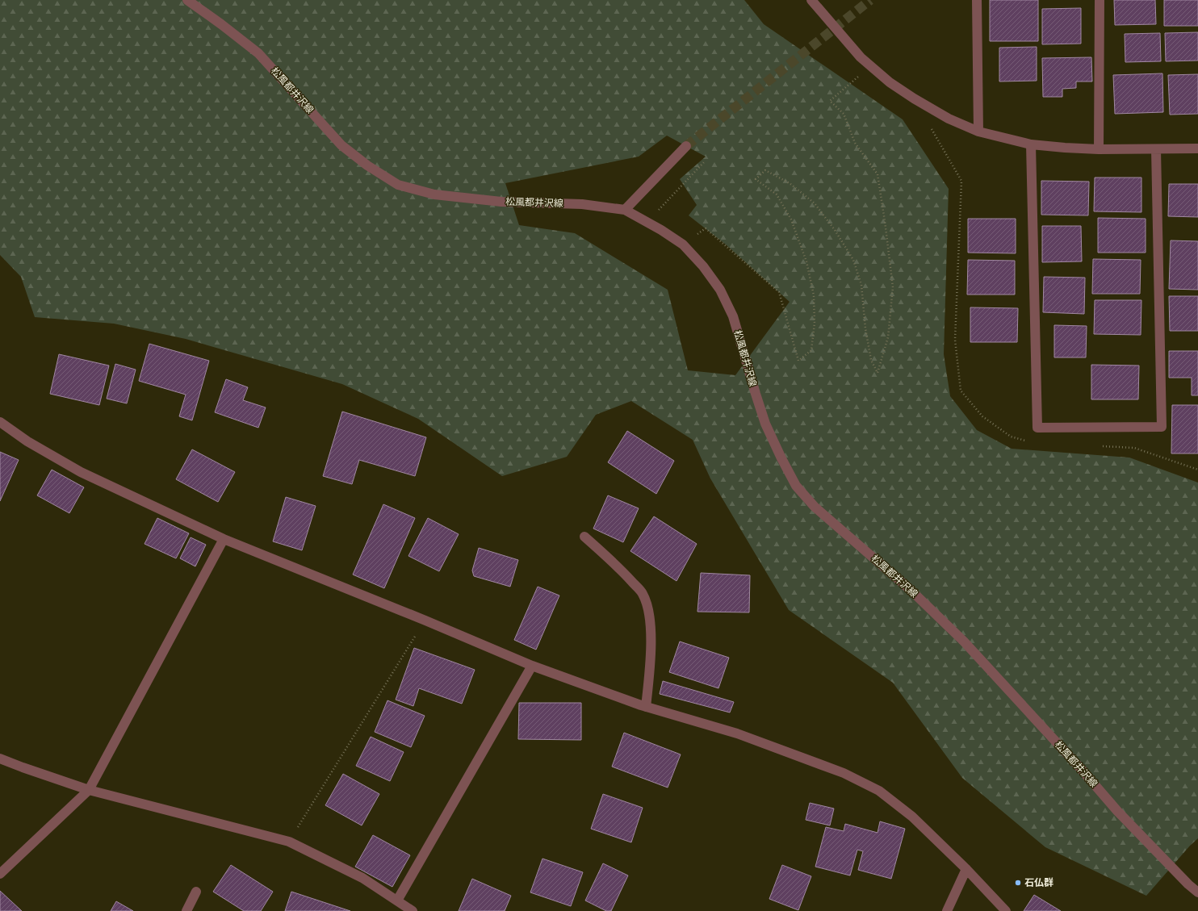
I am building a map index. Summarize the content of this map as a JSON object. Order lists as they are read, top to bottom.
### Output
{
  "streets": {
    "street": ["松風都井沢線"]
  },
  "places": ["石仏群"]
}
